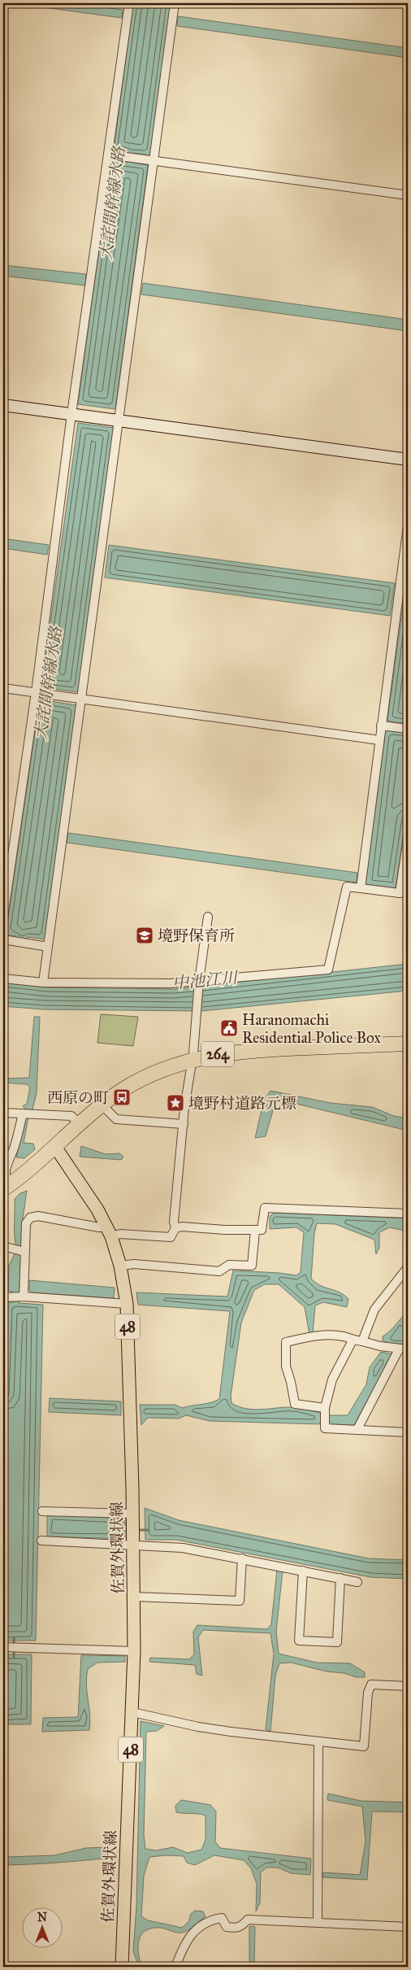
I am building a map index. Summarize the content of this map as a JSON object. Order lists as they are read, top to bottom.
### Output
{
  "streets": {
    "highway": ["264"],
    "main road": ["48", "佐賀外環状線"]
  },
  "crossings": [
    ["264", "佐賀外環状線"]
  ],
  "water": ["大詫間幹線水路", "中池江川"],
  "places": {
    "school or university": ["境野保育所"],
    "public building": ["Haranomachi Residential Police Box"],
    "bus stop": ["西原の町"],
    "place": ["境野村道路元標"]
  },
  "north": "top"
}
